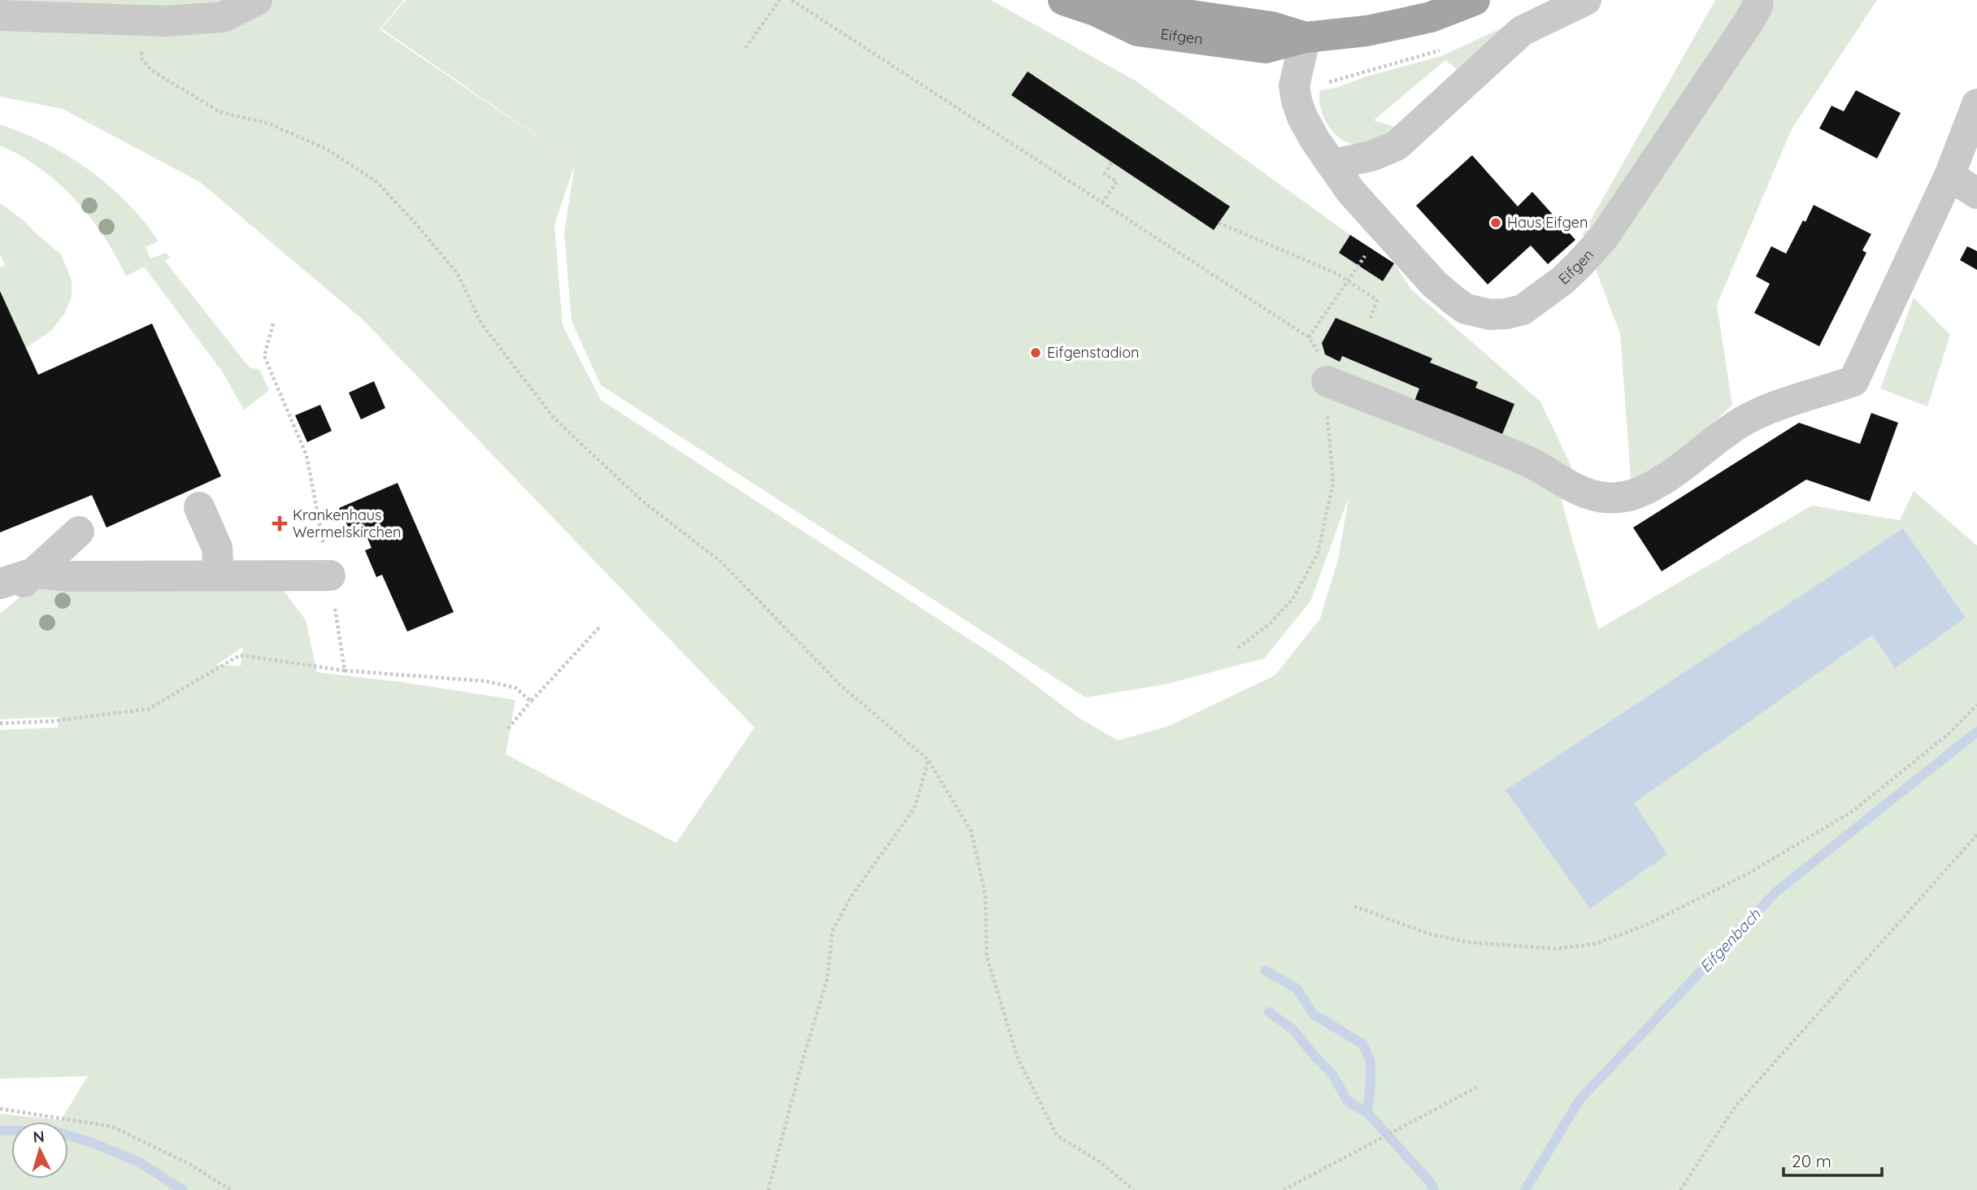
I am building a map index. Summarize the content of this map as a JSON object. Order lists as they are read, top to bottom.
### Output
{
  "streets": {
    "main road": ["Eifgen"]
  },
  "water": ["Eifgenbach"],
  "places": {
    "other": ["Haus Eifgen", "Eifgenstadion"],
    "health": ["Krankenhaus Wermelskirchen"]
  },
  "scale_bar": "20 m",
  "north": "top"
}
